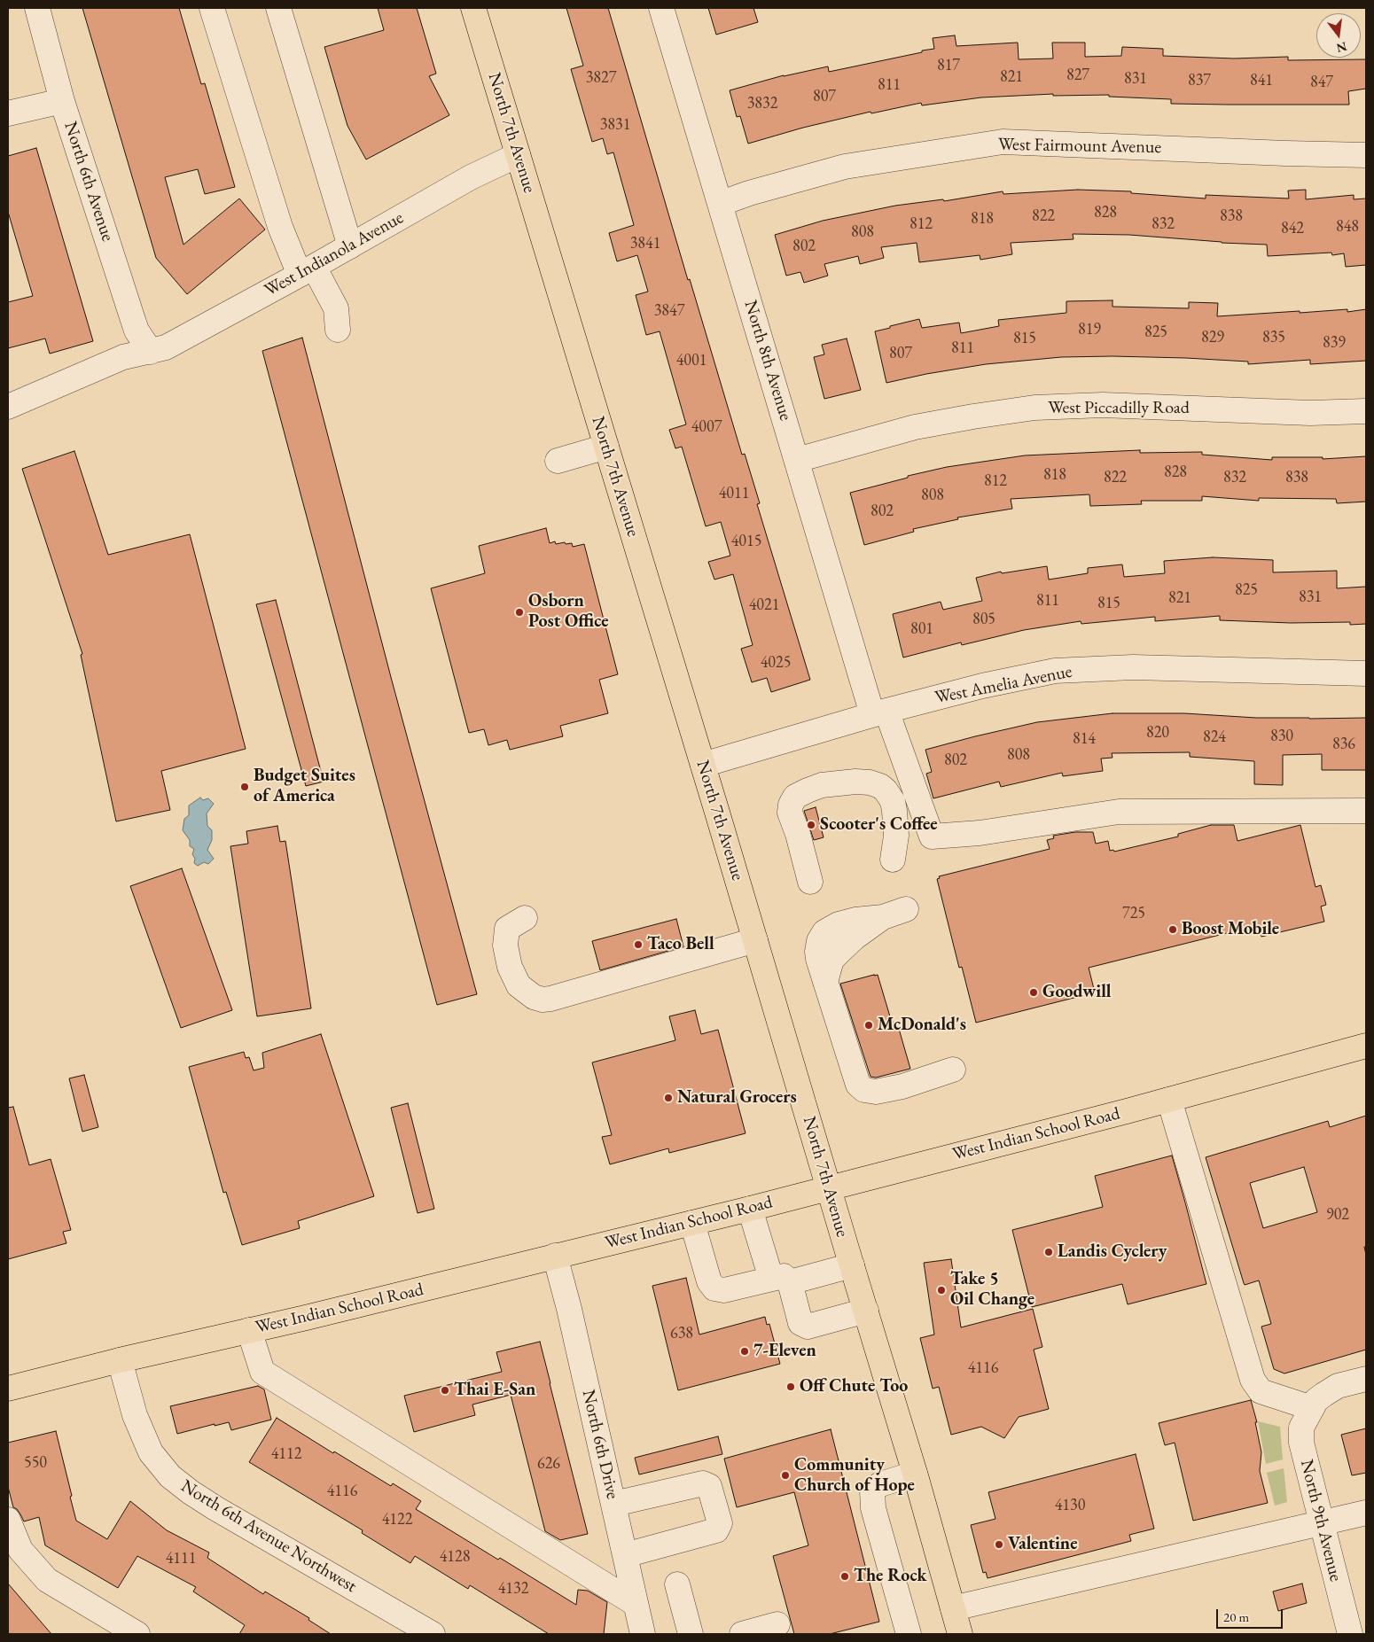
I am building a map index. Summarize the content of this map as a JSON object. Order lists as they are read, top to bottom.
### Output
{
  "streets": {
    "main road": ["North 7th Avenue", "West Indian School Road"],
    "street": [
      "West Fairmount Avenue",
      "North 6th Avenue",
      "West Indianola Avenue",
      "North 8th Avenue",
      "West Piccadilly Road",
      "West Amelia Avenue",
      "North 6th Drive",
      "North 9th Avenue",
      "North 6th Avenue Northwest"
    ]
  },
  "crossings": [
    ["North 7th Avenue", "West Indianola Avenue"],
    ["North 7th Avenue", "West Amelia Avenue"],
    ["North 7th Avenue", "West Indian School Road"],
    ["West Fairmount Avenue", "North 8th Avenue"],
    ["North 6th Avenue", "West Indianola Avenue"],
    ["North 8th Avenue", "West Piccadilly Road"],
    ["North 8th Avenue", "West Amelia Avenue"],
    ["West Indian School Road", "North 6th Drive"],
    ["West Indian School Road", "North 6th Avenue Northwest"]
  ],
  "places": [
    "Osborn Post Office",
    "Budget Suites of America",
    "Scooter's Coffee",
    "Boost Mobile",
    "Taco Bell",
    "Goodwill",
    "McDonald's",
    "Natural Grocers",
    "Landis Cyclery",
    "Take 5 Oil Change",
    "7-Eleven",
    "Off Chute Too",
    "Thai E-San",
    "Community Church of Hope",
    "Valentine",
    "The Rock"
  ],
  "house_numbers": [
    "817",
    "827",
    "821",
    "3827",
    "831",
    "837",
    "841",
    "847",
    "811",
    "807",
    "3832",
    "3831",
    "828",
    "822",
    "838",
    "818",
    "812",
    "832",
    "848",
    "842",
    "808",
    "3841",
    "802",
    "3847",
    "819",
    "825",
    "829",
    "835",
    "815",
    "839",
    "811",
    "807",
    "4001",
    "4007",
    "828",
    "818",
    "822",
    "832",
    "838",
    "812",
    "4011",
    "808",
    "802",
    "4015",
    "825",
    "831",
    "821",
    "811",
    "815",
    "4021",
    "805",
    "801",
    "4025",
    "820",
    "830",
    "824",
    "814",
    "836",
    "808",
    "802",
    "725",
    "902",
    "638",
    "4116",
    "4112",
    "550",
    "626",
    "4116",
    "4130",
    "4122",
    "4128",
    "4111",
    "4132"
  ],
  "scale_bar": "20 m",
  "north": "bottom"
}
